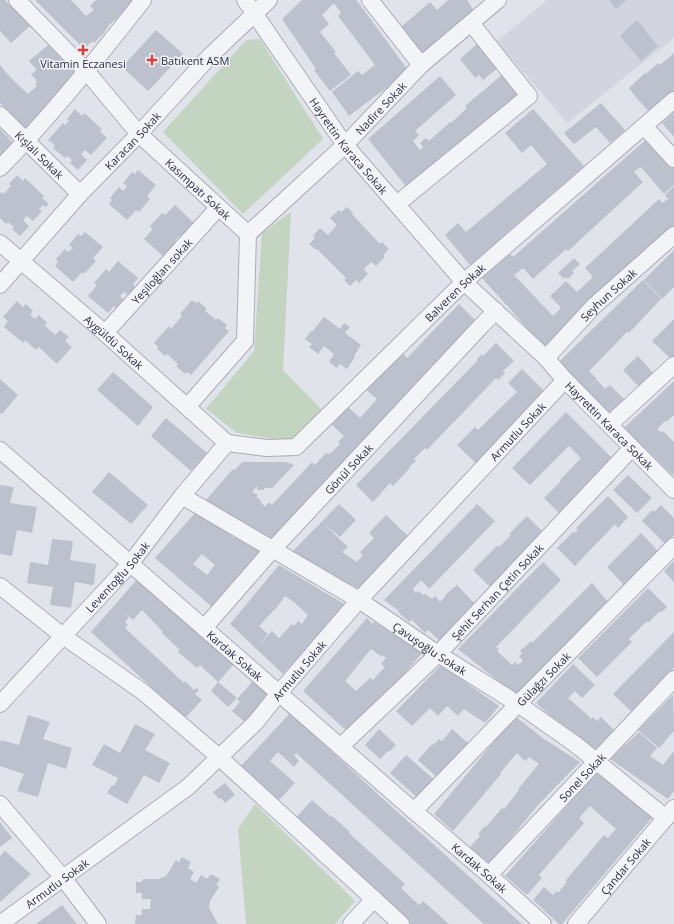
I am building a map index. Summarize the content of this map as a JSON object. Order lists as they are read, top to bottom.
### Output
{
  "streets": {
    "street": [
      "Nadire Sokak",
      "Karacan Sokak",
      "Hayrettin Karaca Sokak",
      "Kışlalı Sokak",
      "Kasımpatı Sokak",
      "Yeşiloğlan sokak",
      "Balveren Sokak",
      "Seyhun Sokak",
      "Aygüldü Sokak",
      "Armutlu Sokak",
      "Gönül Sokak",
      "Leventoğlu Sokak",
      "Şehit Serhan Çetin Sokak",
      "Çavuşoğlu Sokak",
      "Kardak Sokak",
      "Gülağzı Sokak",
      "Sonel Sokak",
      "Çandar Sokak"
    ]
  },
  "crossings": [
    ["Nadire Sokak", "Hayrettin Karaca Sokak"],
    ["Nadire Sokak", "Kasımpatı Sokak"],
    ["Karacan Sokak", "Hayrettin Karaca Sokak"],
    ["Karacan Sokak", "Kışlalı Sokak"],
    ["Karacan Sokak", "Kasımpatı Sokak"],
    ["Karacan Sokak", "Aygüldü Sokak"],
    ["Hayrettin Karaca Sokak", "Balveren Sokak"],
    ["Hayrettin Karaca Sokak", "Seyhun Sokak"],
    ["Hayrettin Karaca Sokak", "Armutlu Sokak"],
    ["Hayrettin Karaca Sokak", "Gönül Sokak"],
    ["Hayrettin Karaca Sokak", "Şehit Serhan Çetin Sokak"],
    ["Kasımpatı Sokak", "Yeşiloğlan sokak"],
    ["Yeşiloğlan sokak", "Aygüldü Sokak"],
    ["Balveren Sokak", "Aygüldü Sokak"],
    ["Balveren Sokak", "Leventoğlu Sokak"],
    ["Aygüldü Sokak", "Leventoğlu Sokak"],
    ["Armutlu Sokak", "Çavuşoğlu Sokak"],
    ["Armutlu Sokak", "Kardak Sokak"],
    ["Gönül Sokak", "Çavuşoğlu Sokak"],
    ["Gönül Sokak", "Kardak Sokak"],
    ["Leventoğlu Sokak", "Çavuşoğlu Sokak"],
    ["Leventoğlu Sokak", "Kardak Sokak"],
    ["Şehit Serhan Çetin Sokak", "Çavuşoğlu Sokak"],
    ["Şehit Serhan Çetin Sokak", "Kardak Sokak"],
    ["Çavuşoğlu Sokak", "Gülağzı Sokak"],
    ["Çavuşoğlu Sokak", "Sonel Sokak"],
    ["Çavuşoğlu Sokak", "Çandar Sokak"],
    ["Kardak Sokak", "Gülağzı Sokak"],
    ["Kardak Sokak", "Sonel Sokak"]
  ],
  "places": {
    "health": ["Vitamin Eczanesi", "Batıkent ASM"]
  }
}
